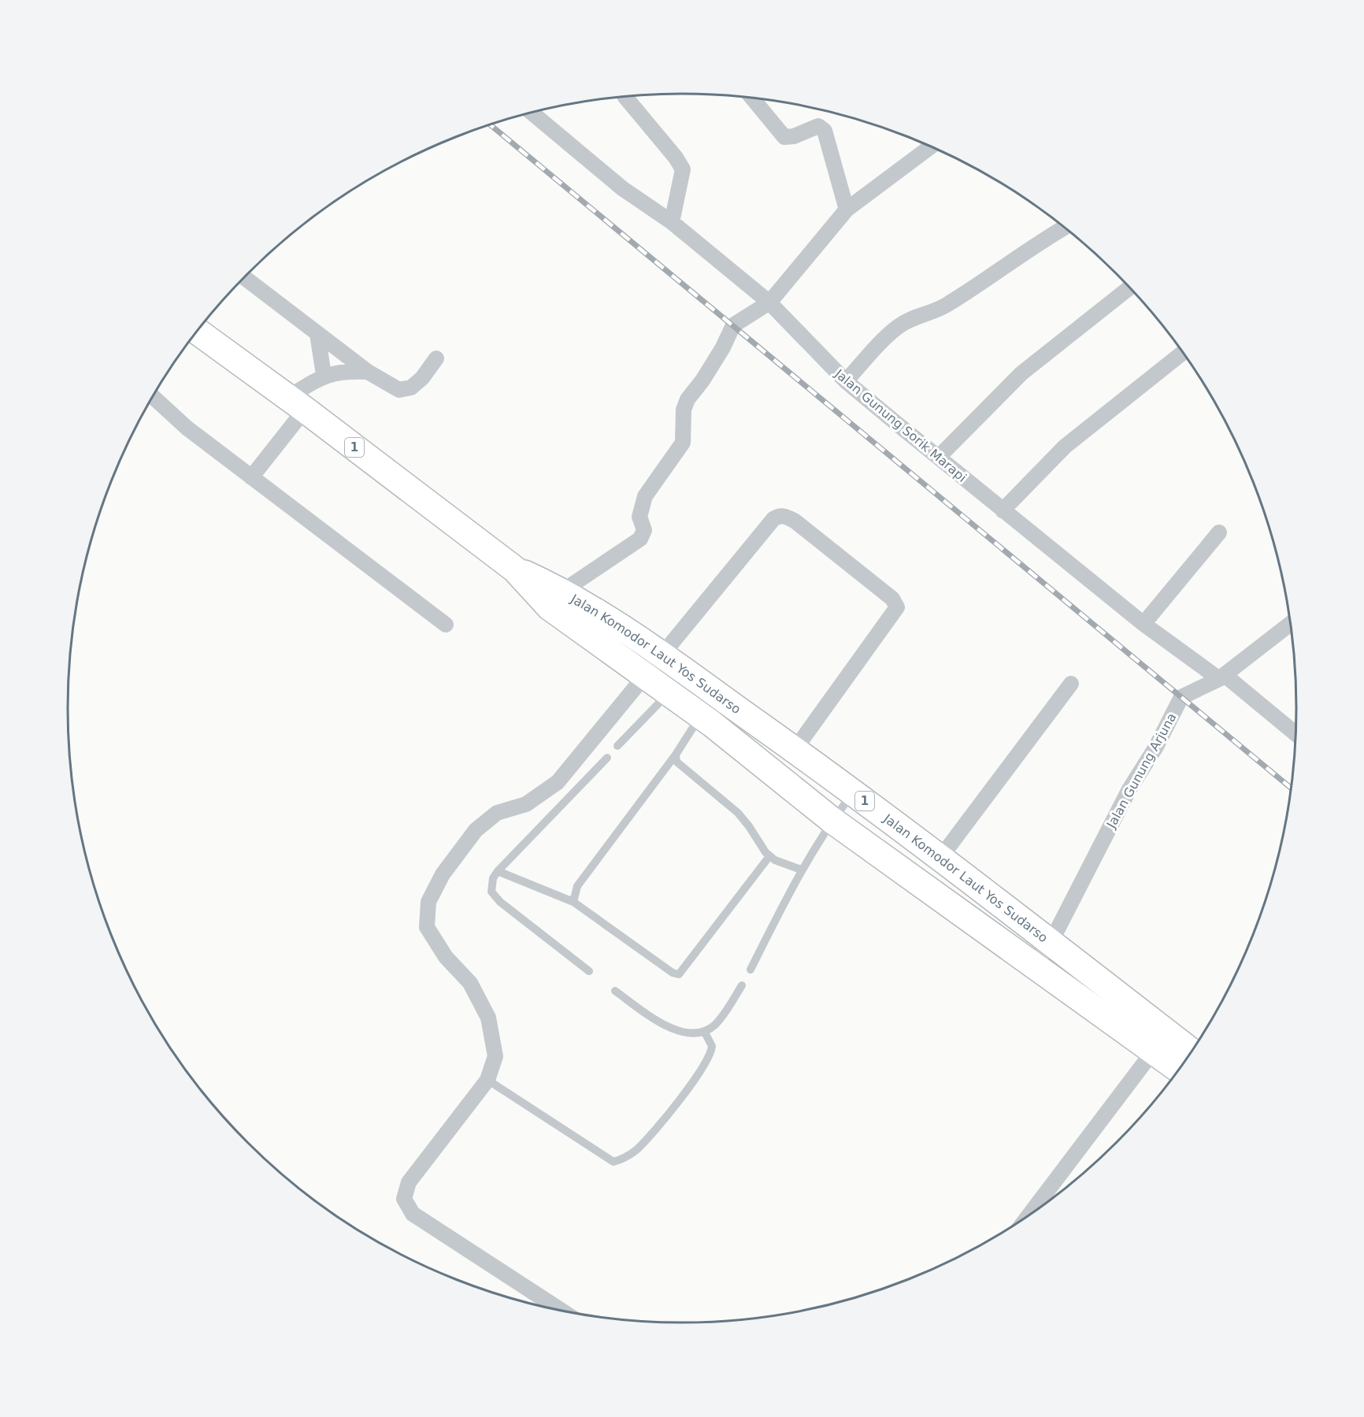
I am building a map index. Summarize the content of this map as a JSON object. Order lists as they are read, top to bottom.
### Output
{
  "streets": {
    "highway": ["1", "Jalan Komodor Laut Yos Sudarso"],
    "street": ["Jalan Gunung Sorik Marapi", "Jalan Gunung Arjuna"]
  },
  "crossings": [
    ["Jalan Gunung Sorik Marapi", "Jalan Gunung Arjuna"],
    ["Jalan Komodor Laut Yos Sudarso", "Jalan Gunung Arjuna"]
  ]
}
